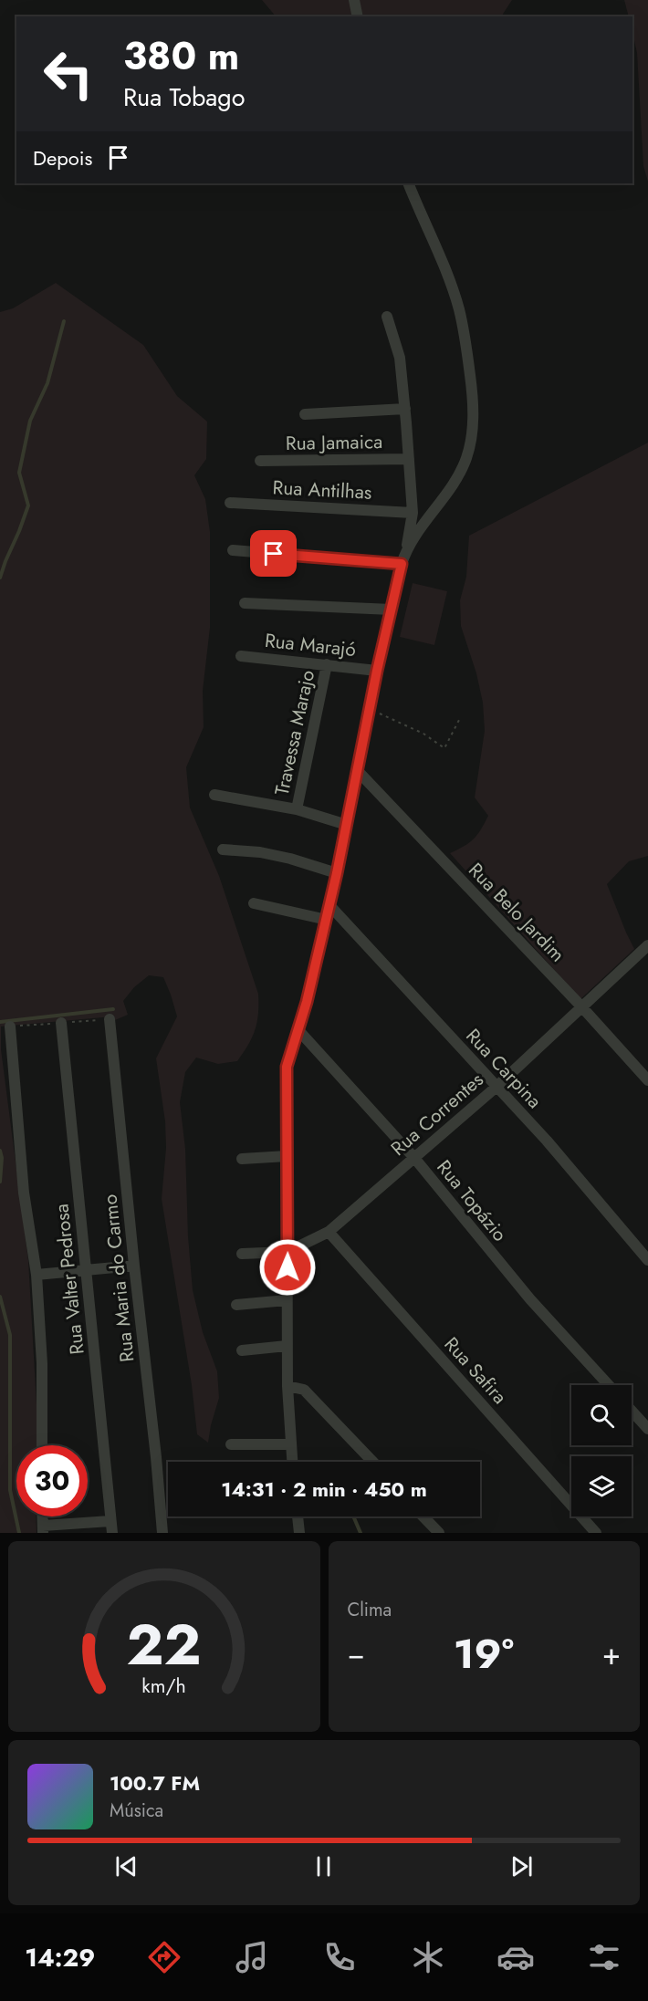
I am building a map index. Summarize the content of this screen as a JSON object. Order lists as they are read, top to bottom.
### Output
{
  "streets": {
    "street": [
      "Rua Jamaica",
      "Rua Antilhas",
      "Rua Marajó",
      "Travessa Marajo",
      "Rua Belo Jardim",
      "Rua Carpina",
      "Rua Correntes",
      "Rua Topázio",
      "Rua Maria do Carmo",
      "Rua Valter Pedrosa",
      "Rua Safira"
    ]
  },
  "crossings": [
    ["Rua Marajó", "Travessa Marajo"],
    ["Rua Belo Jardim", "Rua Correntes"],
    ["Rua Carpina", "Rua Correntes"],
    ["Rua Correntes", "Rua Topázio"],
    ["Rua Correntes", "Rua Safira"]
  ],
  "page": {
    "turn": ["380 m", "Rua Tobago"],
    "then": "Depois",
    "limit": "30",
    "trip": "14:31 · 2 min · 450 m",
    "tile": "Clima",
    "heat": ["−", "19°", "+"],
    "song": ["100.7 FM", "Música"],
    "tabs": "14:29",
    "gauge": ["22", "km/h"]
  }
}
